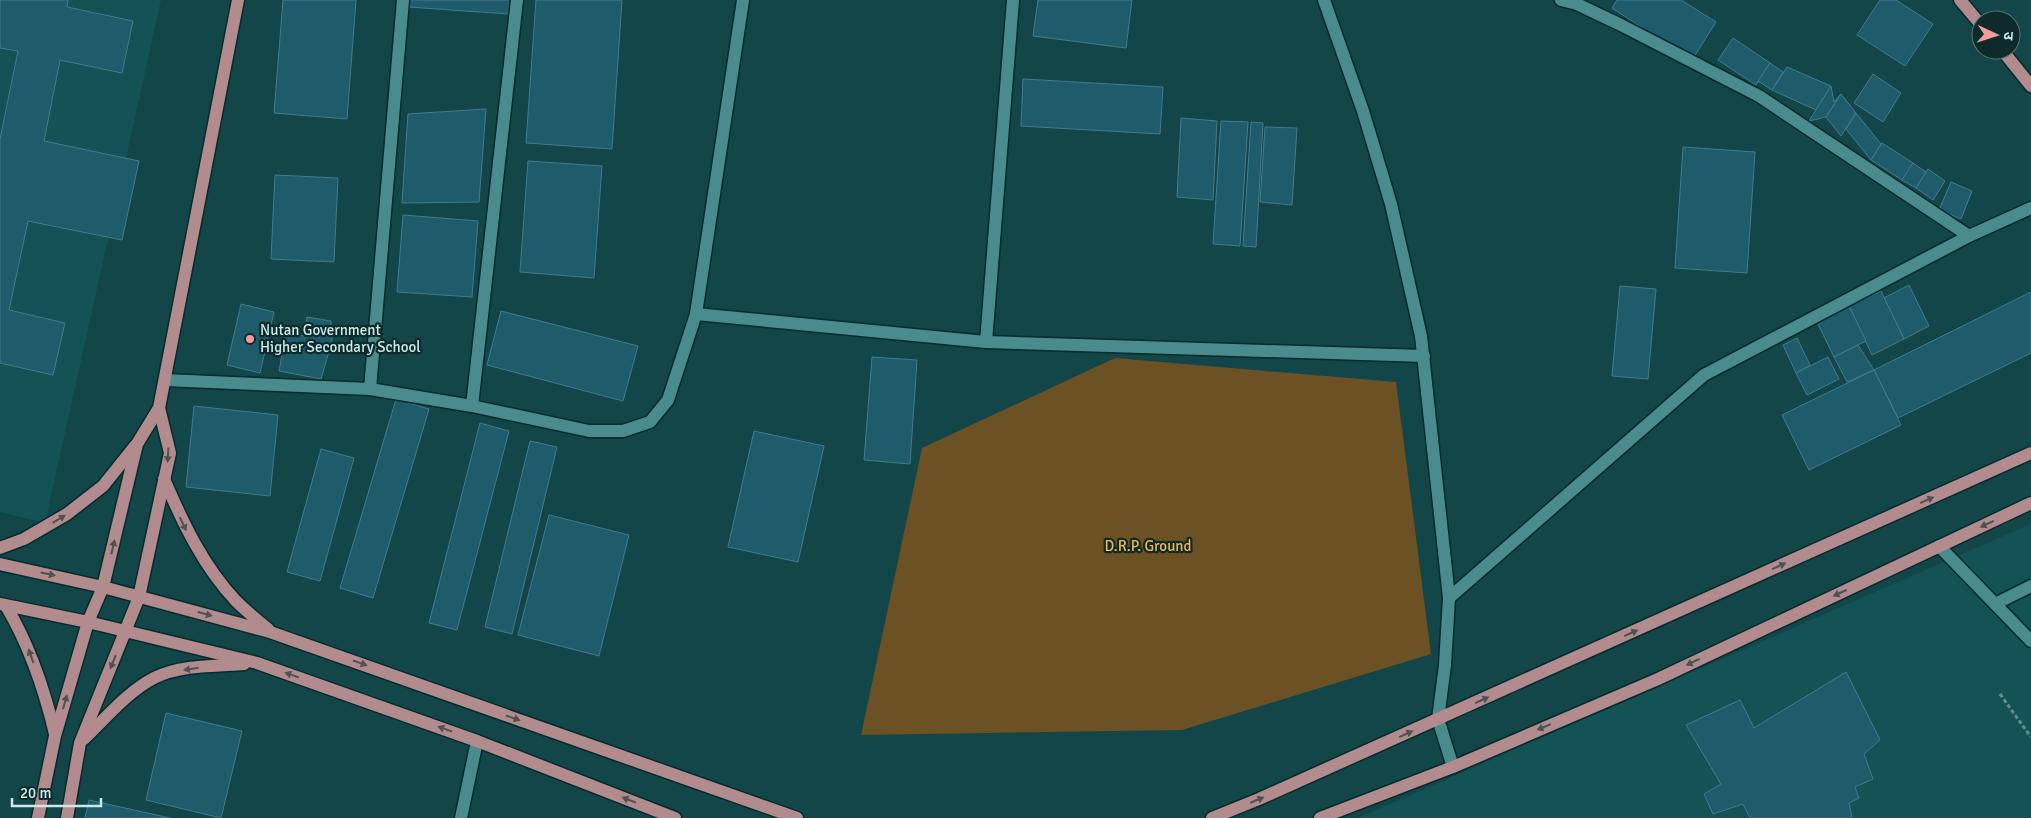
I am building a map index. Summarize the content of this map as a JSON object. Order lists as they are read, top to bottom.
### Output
{
  "parks": ["D.R.P. Ground"],
  "places": ["Nutan Government Higher Secondary School"],
  "scale_bar": "20 m",
  "north": "right"
}
